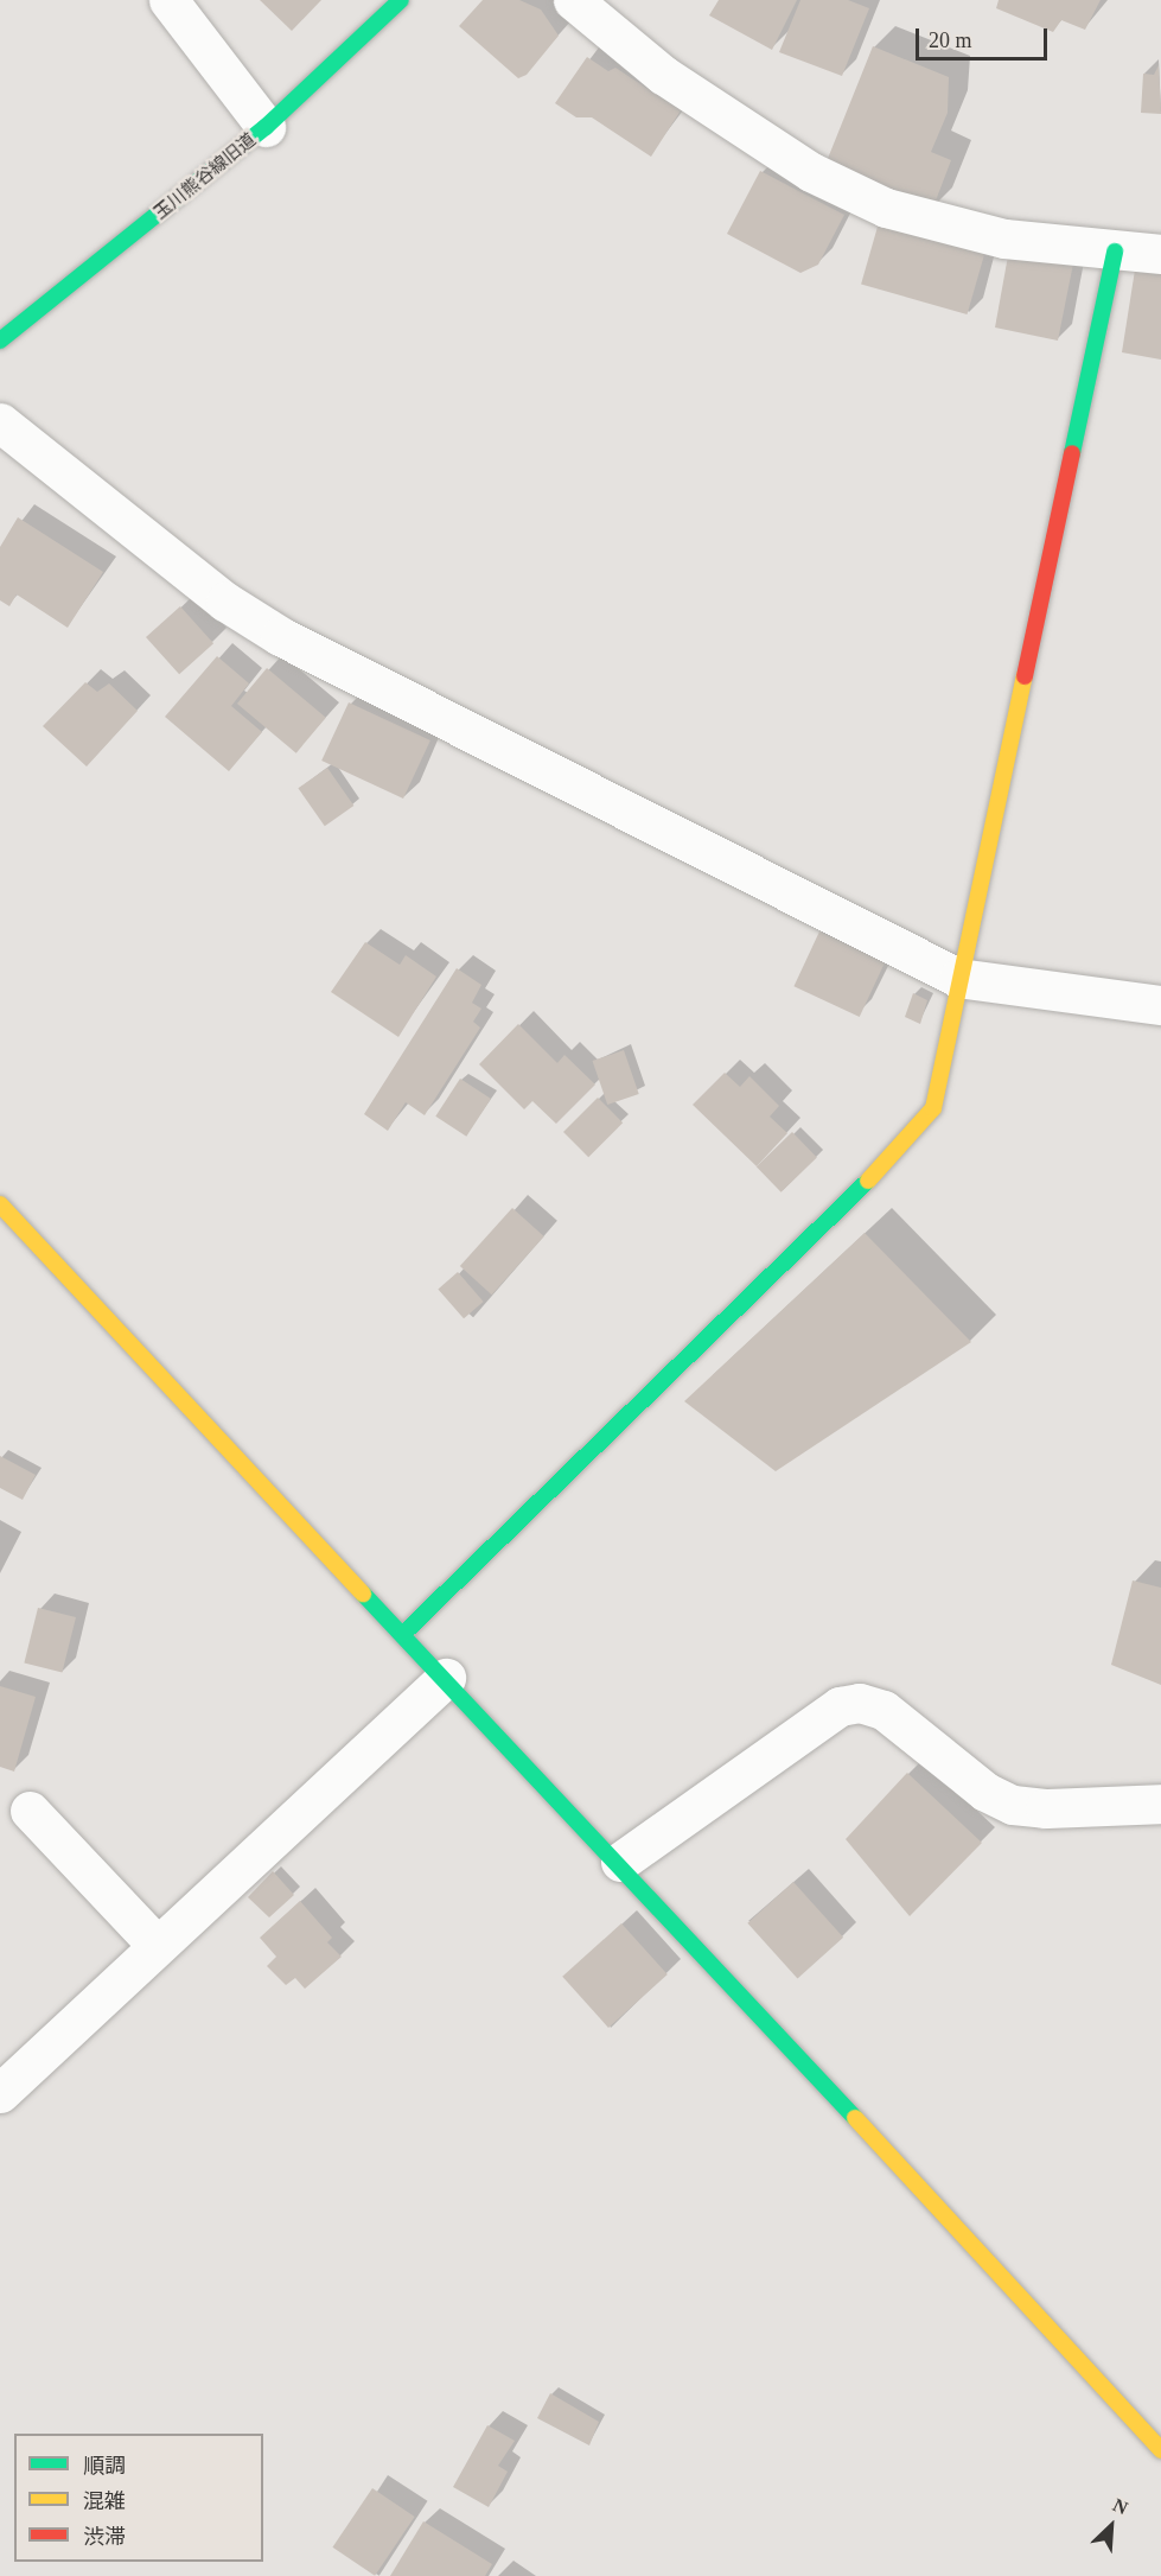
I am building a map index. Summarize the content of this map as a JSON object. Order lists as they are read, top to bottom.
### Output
{
  "streets": {
    "street": ["玉川熊谷線旧道"]
  },
  "legend": ["順調", "混雑", "渋滞"],
  "scale_bar": "20 m",
  "north": "top right"
}
